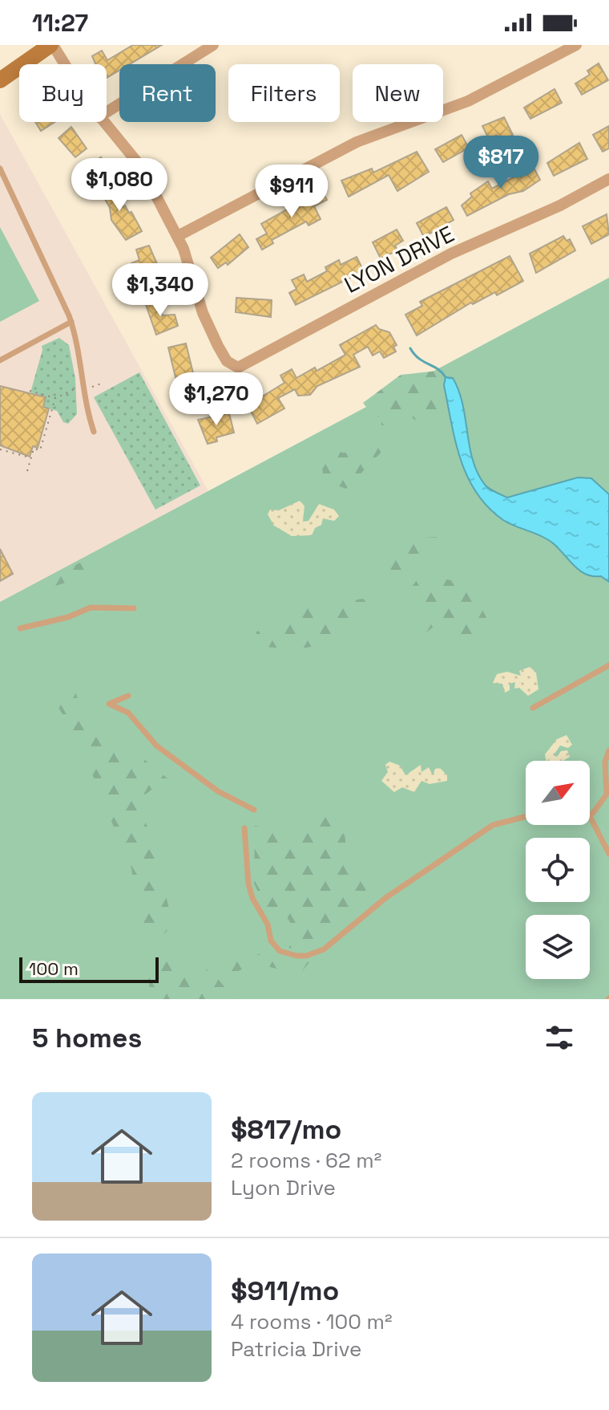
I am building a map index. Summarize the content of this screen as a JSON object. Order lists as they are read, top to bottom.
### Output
{
  "streets": {
    "street": ["LYON DRIVE"]
  },
  "scale_bar": "100 m",
  "north": "top right",
  "page": {
    "status": "11:27",
    "chip": [
      "Buy",
      "Rent",
      "Filters",
      "New"
    ],
    "price": [
      "$817",
      "$1,080",
      "$911",
      "$1,340",
      "$1,270"
    ],
    "scale": "100 m",
    "heading": "5 homes",
    "list": [
      {
        "name": "$817/mo",
        "note": "2 rooms · 62 m² · Lyon Drive"
      },
      {
        "name": "$911/mo",
        "note": "4 rooms · 100 m² · Patricia Drive"
      }
    ]
  }
}
